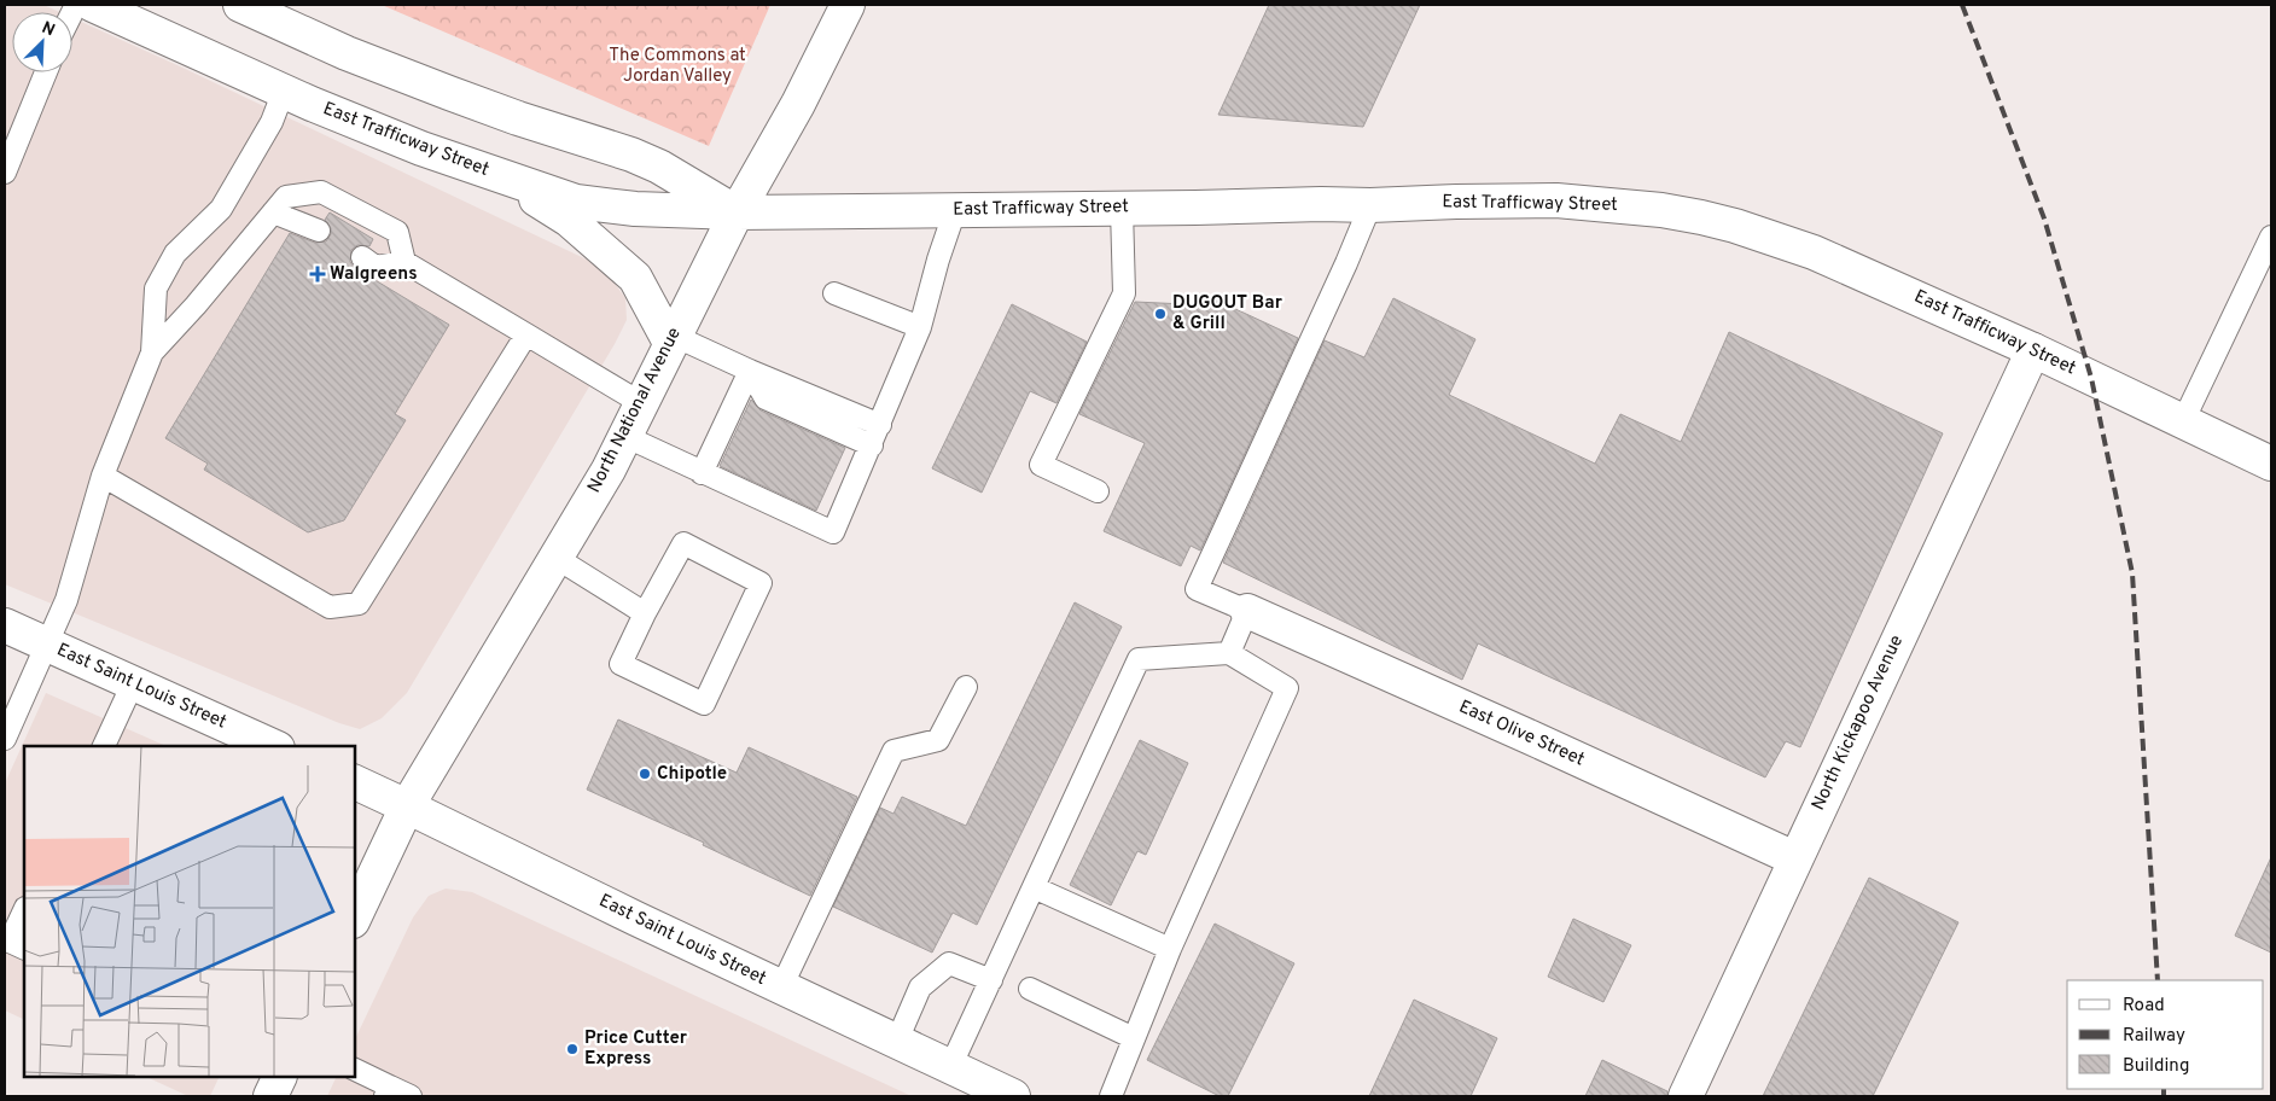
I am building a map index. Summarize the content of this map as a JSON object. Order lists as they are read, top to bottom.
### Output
{
  "streets": {
    "main road": [
      "East Trafficway Street",
      "North National Avenue",
      "East Saint Louis Street",
      "North Kickapoo Avenue",
      "East Olive Street"
    ]
  },
  "crossings": [
    ["East Trafficway Street", "North National Avenue"],
    ["East Trafficway Street", "North Kickapoo Avenue"],
    ["North National Avenue", "East Saint Louis Street"],
    ["North Kickapoo Avenue", "East Olive Street"]
  ],
  "parks": ["The Commons at Jordan Valley"],
  "places": {
    "health": ["Walgreens"],
    "other": ["DUGOUT Bar & Grill", "Chipotle", "Price Cutter Express"]
  },
  "legend": ["Road", "Railway", "Building"],
  "north": "top right"
}
